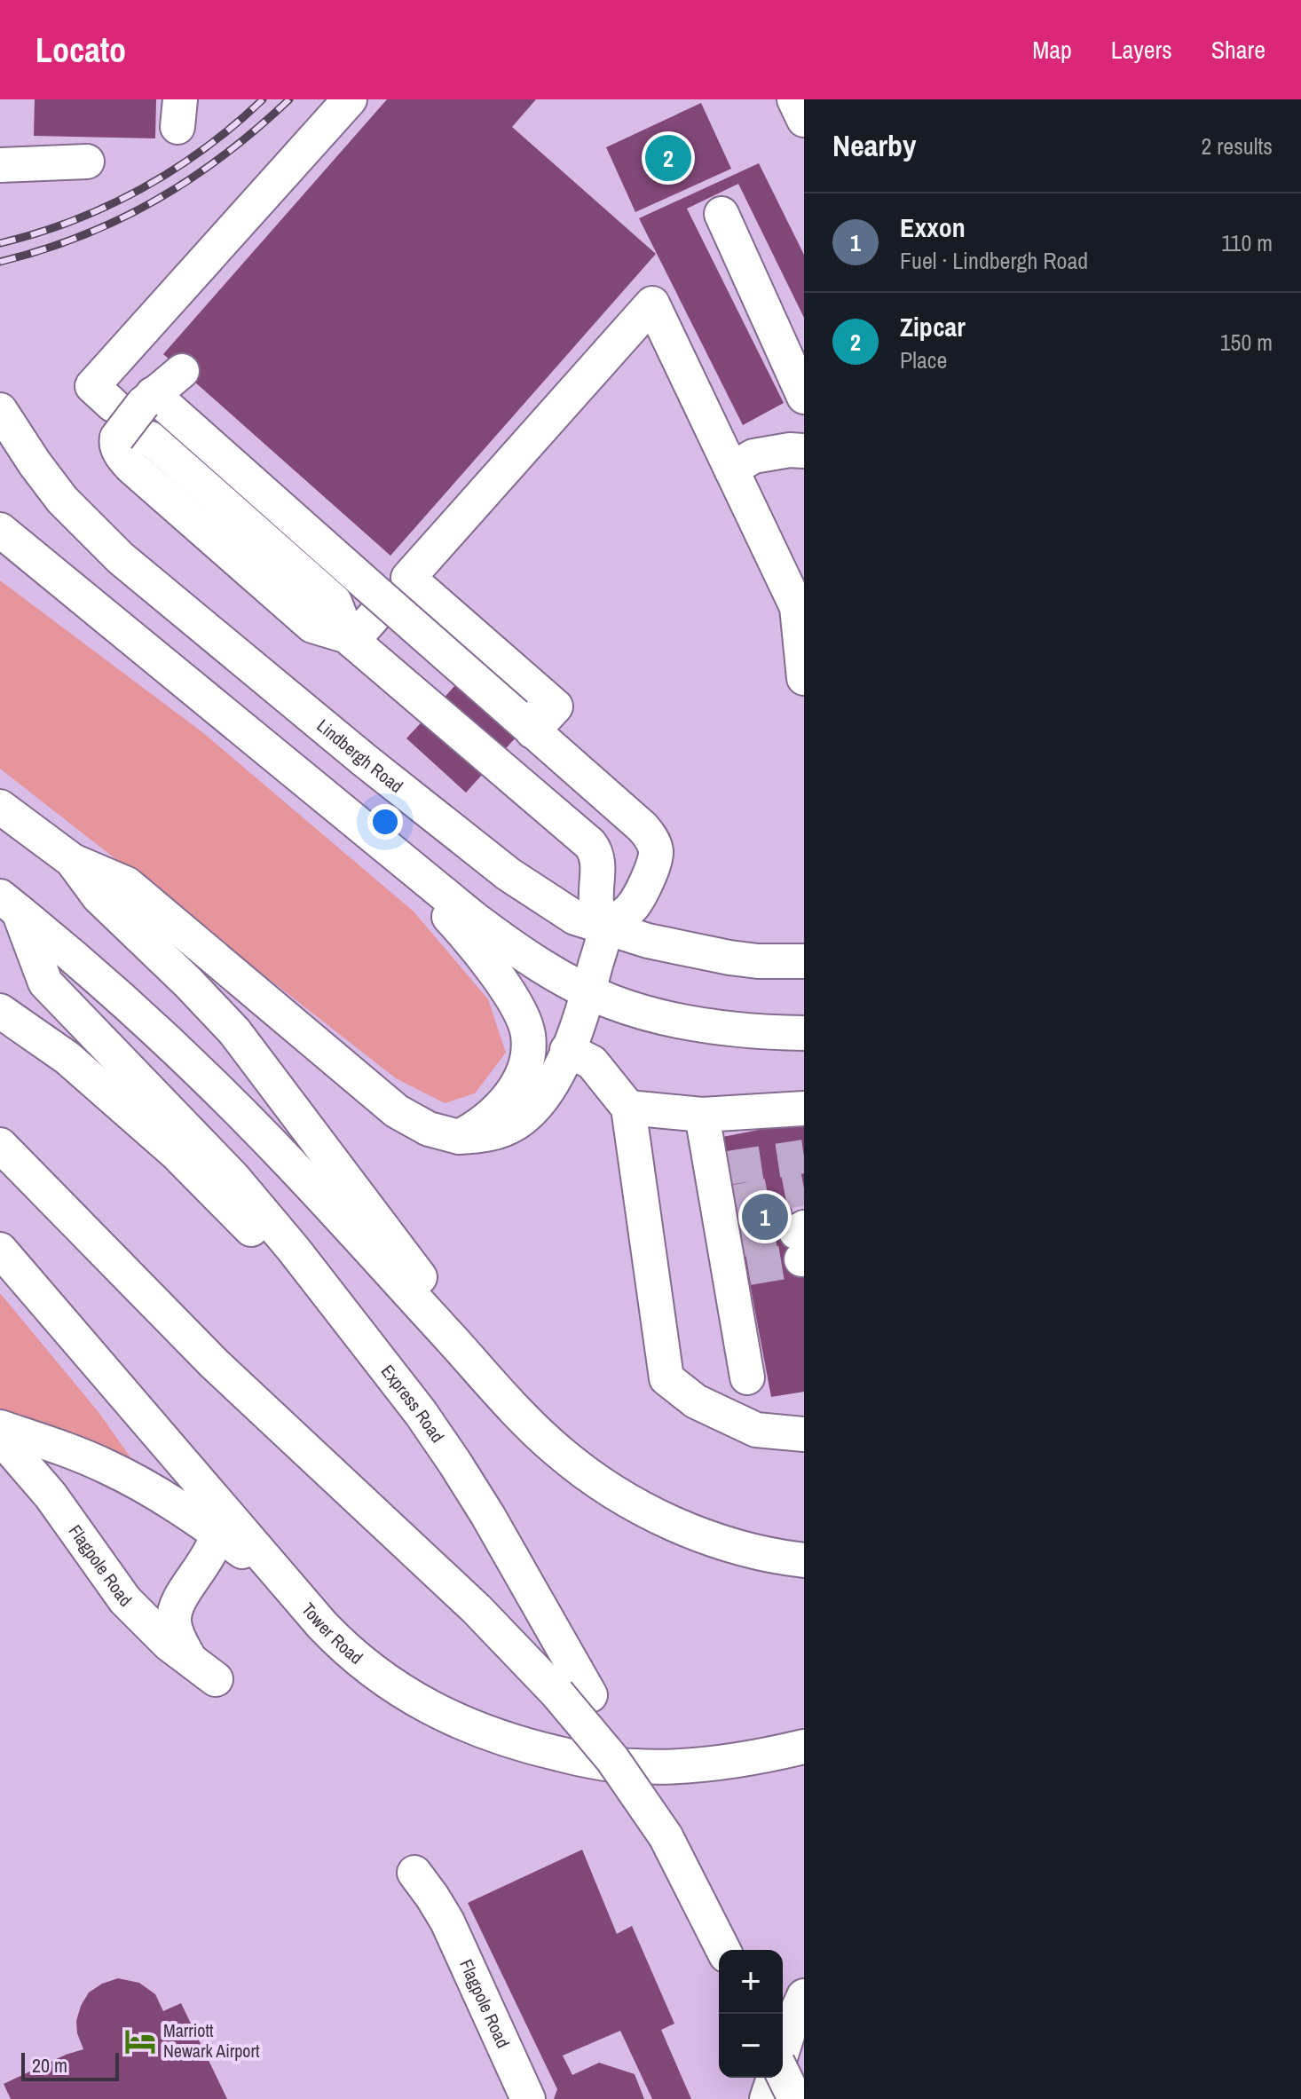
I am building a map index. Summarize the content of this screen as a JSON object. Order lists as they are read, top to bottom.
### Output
{
  "streets": {
    "street": [
      "Lindbergh Road",
      "Express Road",
      "Flagpole Road",
      "Tower Road"
    ]
  },
  "places": {
    "hotel": ["Marriott Newark Airport"]
  },
  "scale_bar": "20 m",
  "page": {
    "header": "Locato",
    "nav": ["Map", "Layers", "Share"],
    "heading": ["Nearby", "2 results"],
    "pins": ["2", "1"],
    "list": [
      {
        "mark": "1",
        "name": "Exxon",
        "note": "Fuel · Lindbergh Road",
        "value": "110 m"
      },
      {
        "mark": "2",
        "name": "Zipcar",
        "note": "Place",
        "value": "150 m"
      }
    ],
    "map_buttons": ["+", "−"],
    "scale": "20 m"
  }
}
